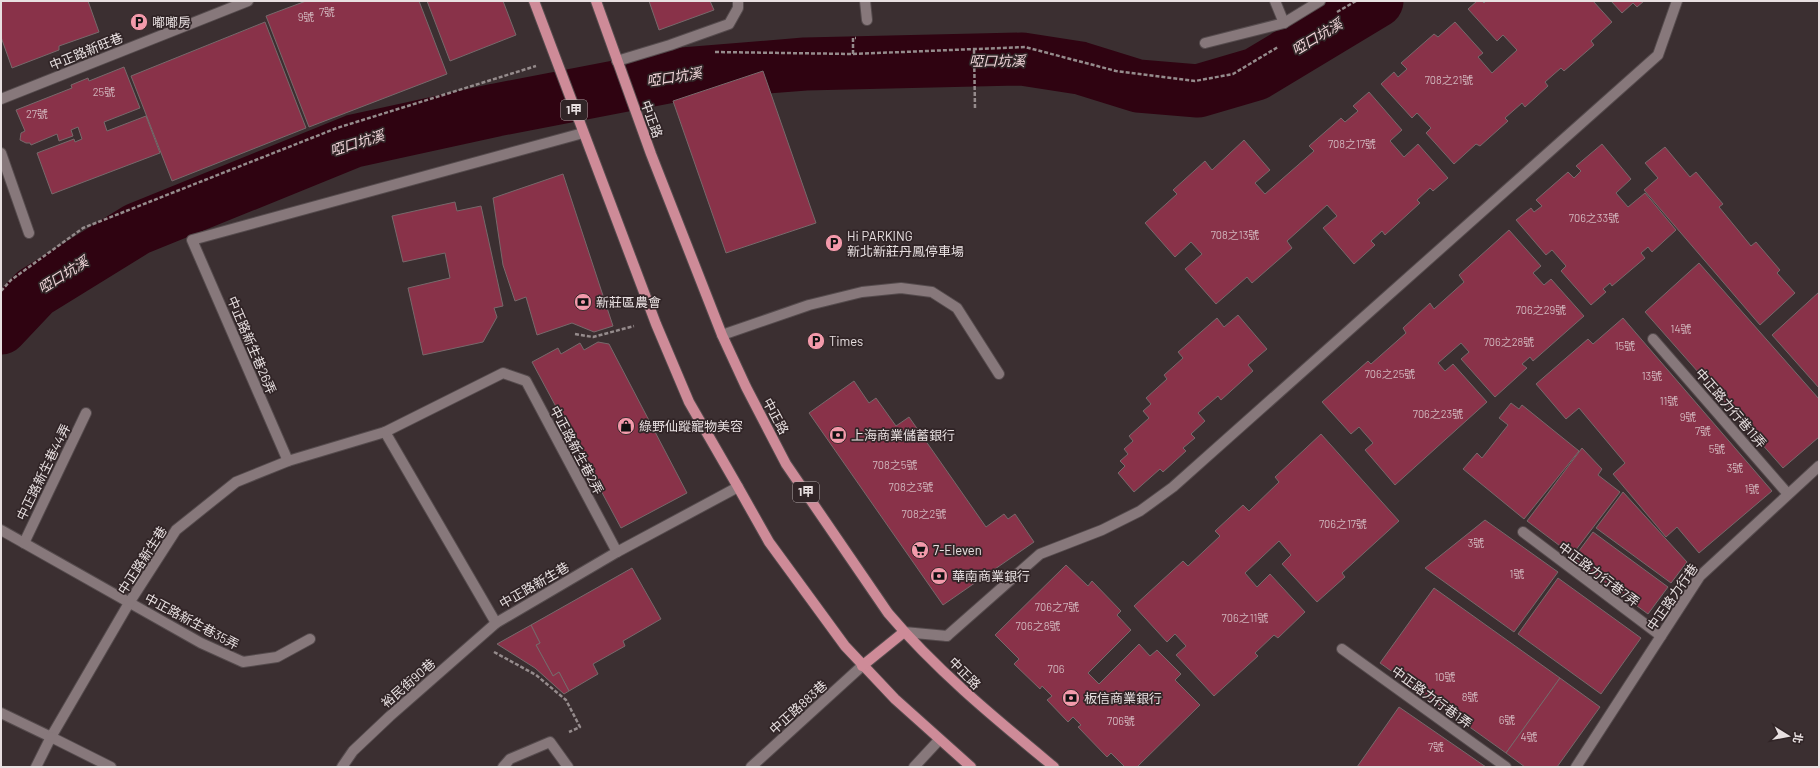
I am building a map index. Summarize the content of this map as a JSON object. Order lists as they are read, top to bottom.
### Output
{
  "streets": {
    "main road": ["1甲", "中正路"],
    "street": [
      "中正路新旺巷",
      "中正路新生巷26弄",
      "中正路力行巷11弄",
      "中正路新生巷2弄",
      "中正路新生巷44弄",
      "中正路新生巷",
      "中正路力行巷7弄",
      "中正路力行巷",
      "中正路新生巷35弄",
      "裕民街90巷",
      "中正路力行巷1弄",
      "中正路883巷"
    ]
  },
  "crossings": [
    ["1甲", "中正路新生巷26弄"],
    ["1甲", "中正路新生巷"],
    ["1甲", "中正路883巷"],
    ["中正路新生巷26弄", "中正路新生巷"],
    ["中正路力行巷11弄", "中正路力行巷"],
    ["中正路新生巷2弄", "中正路新生巷"],
    ["中正路新生巷44弄", "中正路新生巷"],
    ["中正路新生巷44弄", "中正路新生巷35弄"],
    ["中正路新生巷", "中正路新生巷35弄"],
    ["中正路新生巷", "裕民街90巷"],
    ["中正路力行巷7弄", "中正路力行巷"]
  ],
  "water": ["啞口坑溪"],
  "places": {
    "parking": ["嘟嘟房", "Hi PARKING 新北新莊丹鳳停車場", "Times"],
    "bank": [
      "新莊區農會",
      "上海商業儲蓄銀行",
      "華南商業銀行",
      "板信商業銀行"
    ],
    "shop": ["綠野仙蹤寵物美容"],
    "supermarket": ["7-Eleven"]
  },
  "house_numbers": [
    "7號",
    "9號",
    "708之21號",
    "25號",
    "27號",
    "708之17號",
    "706之33號",
    "708之13號",
    "706之29號",
    "14號",
    "706之28號",
    "15號",
    "706之25號",
    "13號",
    "11號",
    "706之23號",
    "9號",
    "7號",
    "5號",
    "708之5號",
    "3號",
    "708之3號",
    "1號",
    "708之2號",
    "706之17號",
    "3號",
    "1號",
    "706之7號",
    "706之11號",
    "706之8號",
    "706",
    "10號",
    "8號",
    "6號",
    "706號",
    "4號",
    "7號"
  ],
  "north": "right"
}
